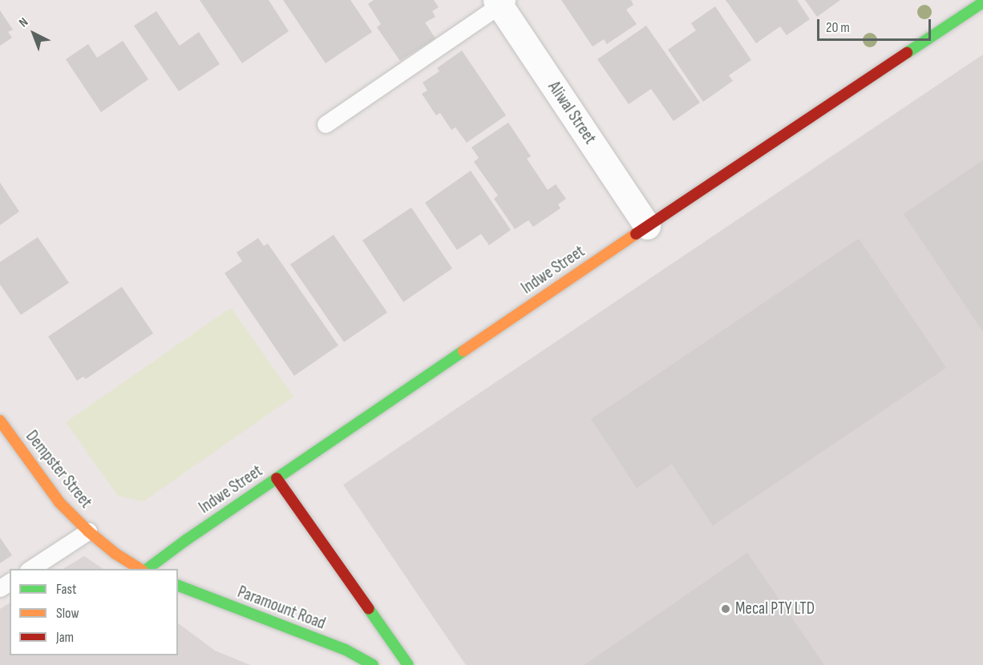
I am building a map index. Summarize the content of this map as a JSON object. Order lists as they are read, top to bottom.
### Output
{
  "streets": {
    "street": [
      "Aliwal Street",
      "Indwe Street",
      "Dempster Street",
      "Paramount Road"
    ]
  },
  "crossings": [
    ["Aliwal Street", "Indwe Street"]
  ],
  "places": ["Mecal PTY LTD"],
  "legend": ["Fast", "Slow", "Jam"],
  "scale_bar": "20 m",
  "north": "top left"
}
